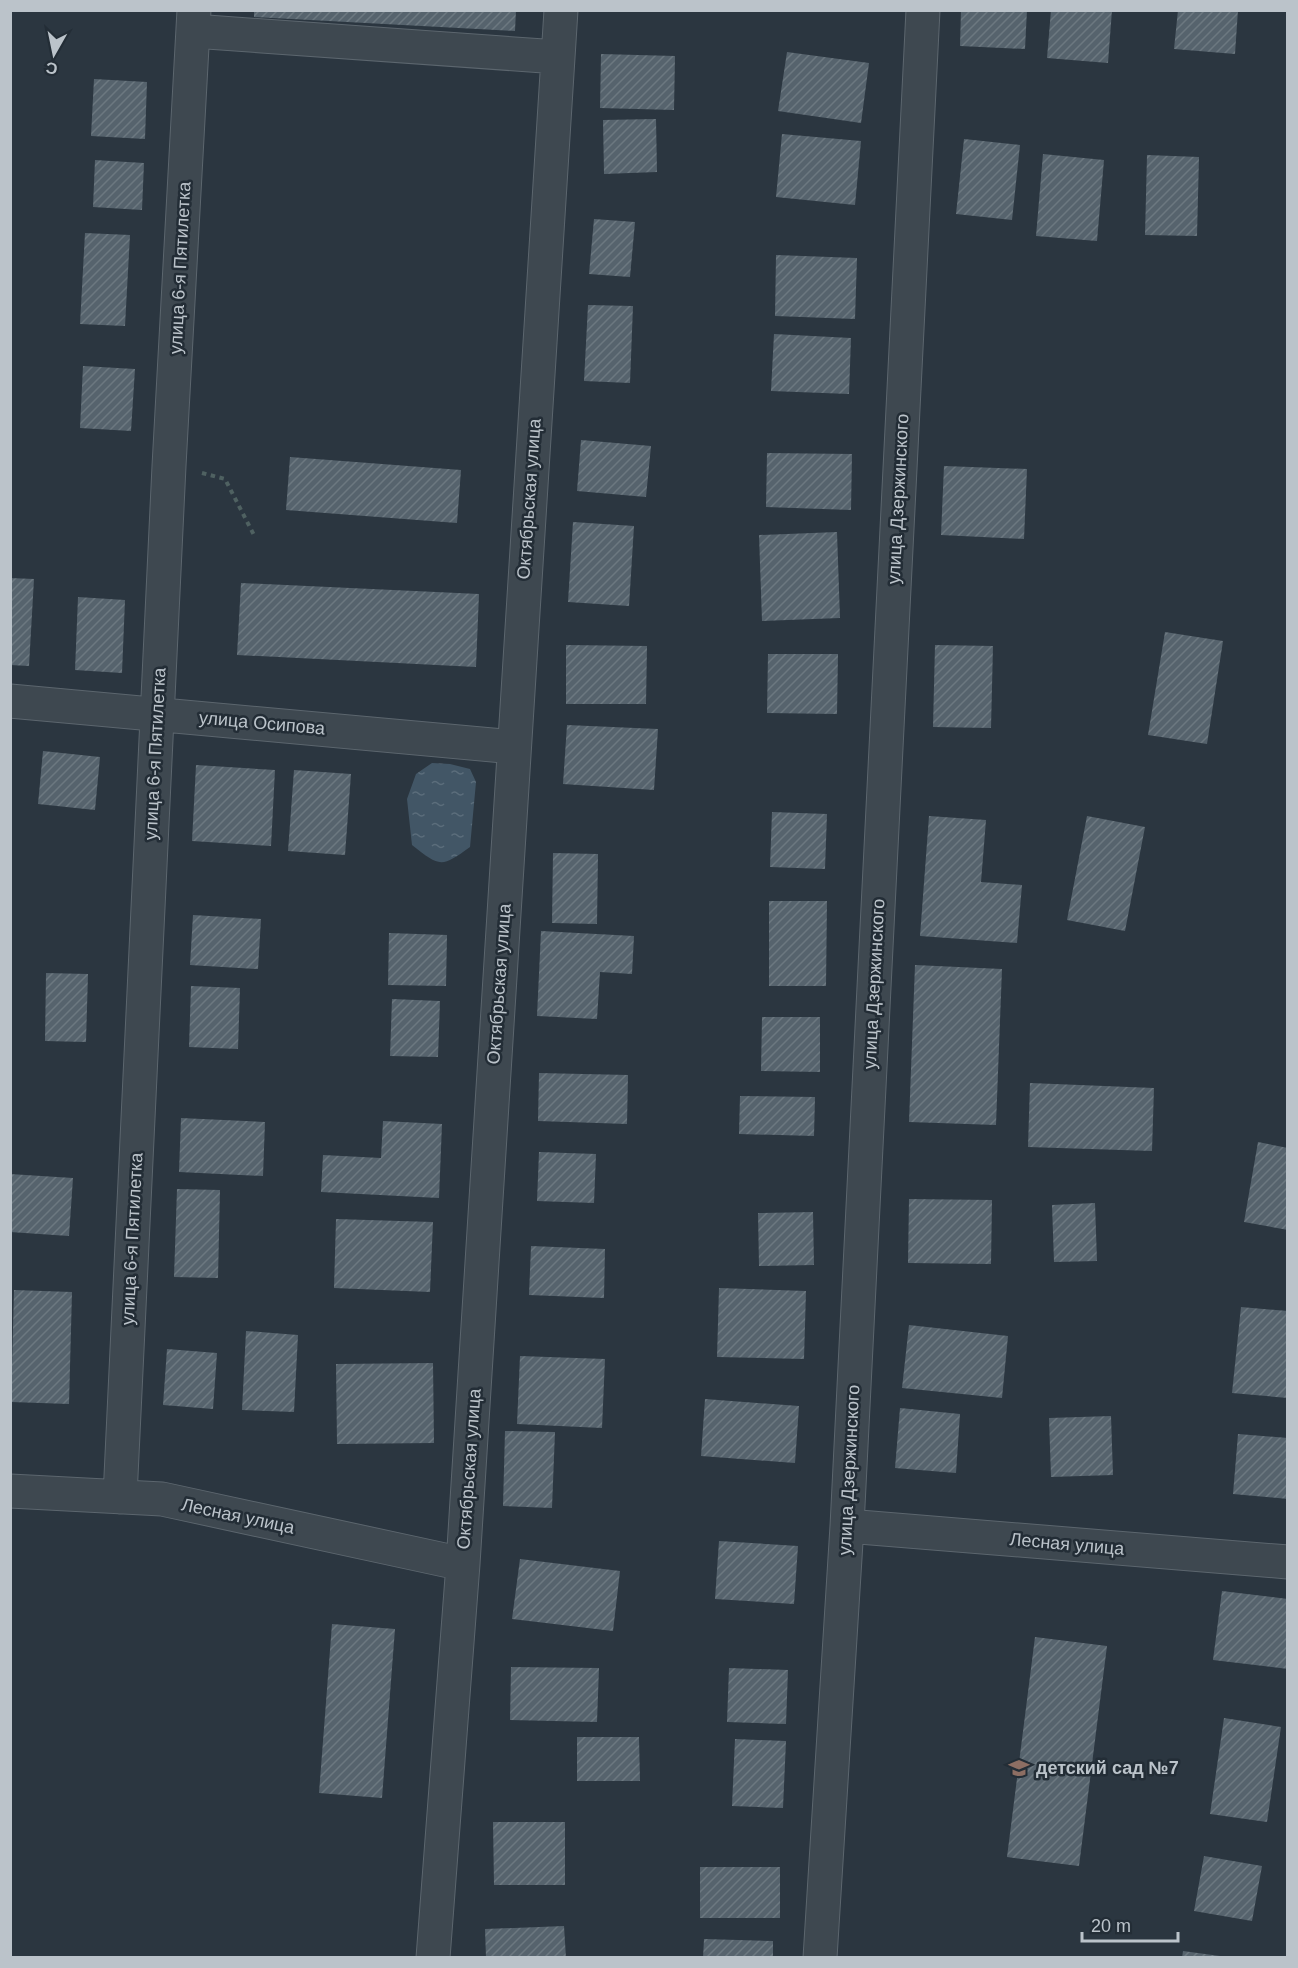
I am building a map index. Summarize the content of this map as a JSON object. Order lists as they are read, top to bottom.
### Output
{
  "streets": {
    "street": [
      "улица 6-я Пятилетка",
      "Октябрьская улица",
      "улица Дзержинского",
      "улица Осипова",
      "Лесная улица"
    ]
  },
  "crossings": [
    ["улица 6-я Пятилетка", "улица Осипова"],
    ["улица 6-я Пятилетка", "Лесная улица"],
    ["Октябрьская улица", "улица Осипова"],
    ["Октябрьская улица", "Лесная улица"],
    ["улица Дзержинского", "Лесная улица"]
  ],
  "places": {
    "school or university": ["детский сад №7"]
  },
  "scale_bar": "20 m",
  "north": "bottom"
}
